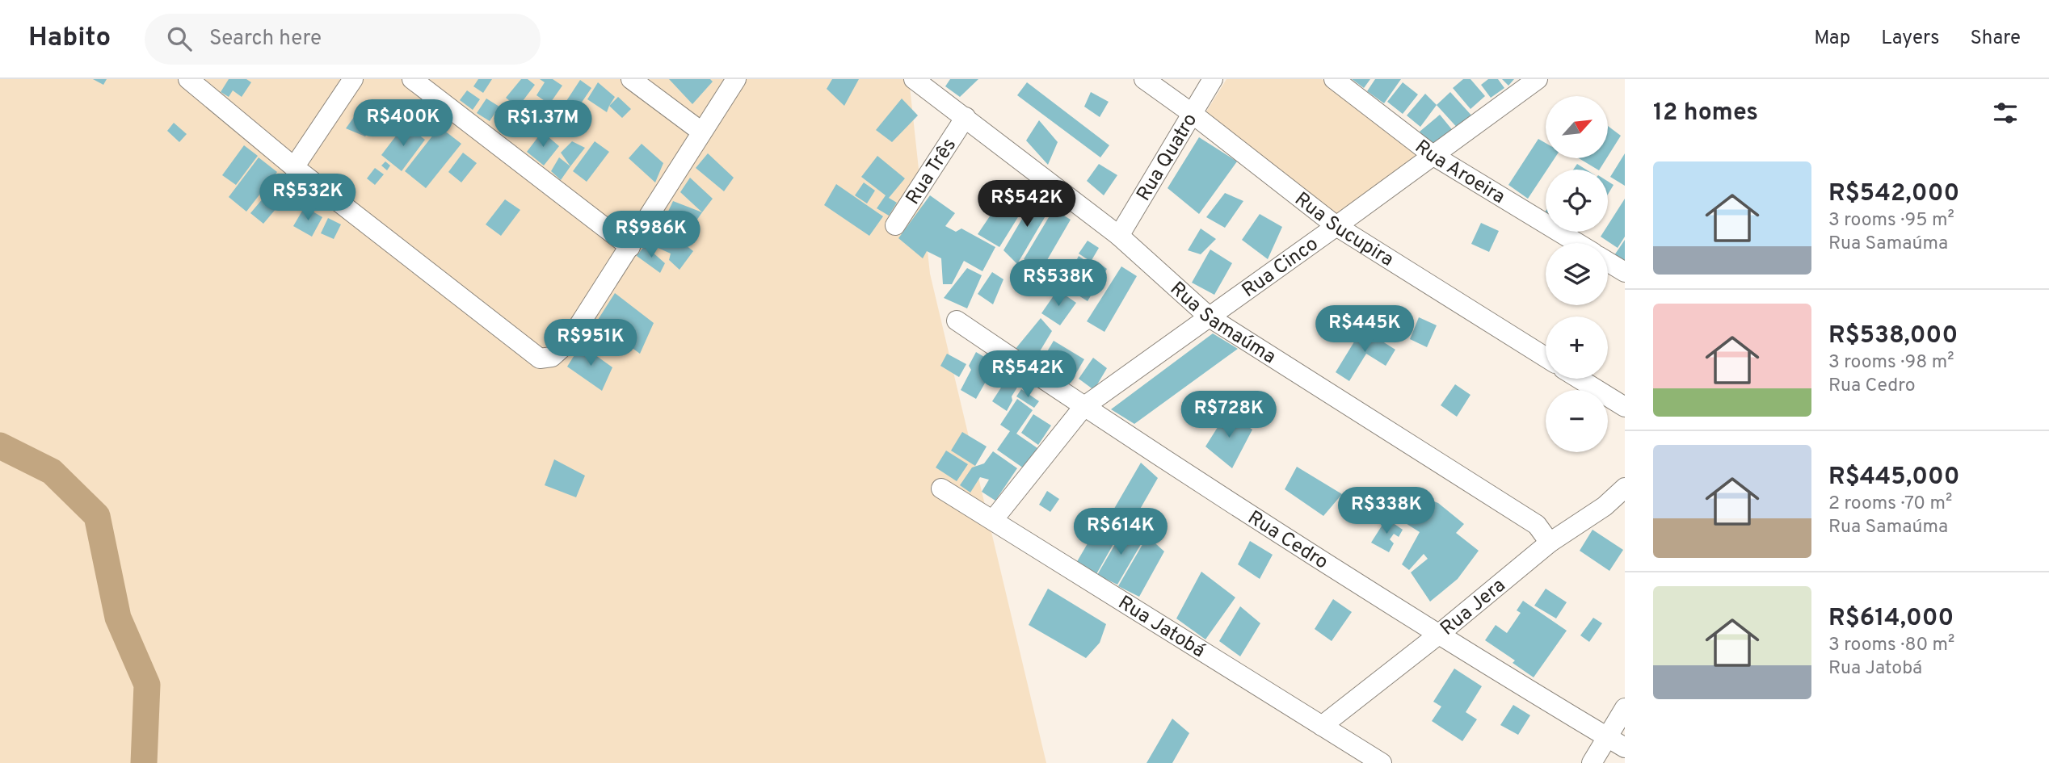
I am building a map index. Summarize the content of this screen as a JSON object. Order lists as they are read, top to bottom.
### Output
{
  "streets": {
    "street": [
      "Rua Quatro",
      "Rua Aroeira",
      "Rua Três",
      "Rua Sucupira",
      "Rua Cinco",
      "Rua Samaúma",
      "Rua Cedro",
      "Rua Jera",
      "Rua Jatobá"
    ]
  },
  "crossings": [
    ["Rua Quatro", "Rua Sucupira"],
    ["Rua Quatro", "Rua Samaúma"],
    ["Rua Aroeira", "Rua Cinco"],
    ["Rua Três", "Rua Samaúma"],
    ["Rua Sucupira", "Rua Cinco"],
    ["Rua Cinco", "Rua Samaúma"],
    ["Rua Cinco", "Rua Cedro"],
    ["Rua Cinco", "Rua Jatobá"],
    ["Rua Samaúma", "Rua Jera"],
    ["Rua Cedro", "Rua Jera"],
    ["Rua Jera", "Rua Jatobá"]
  ],
  "north": "top right",
  "page": {
    "header": "Habito",
    "search": "Search here",
    "nav": ["Map", "Layers", "Share"],
    "heading": "12 homes",
    "map_buttons": ["+", "−"],
    "price": [
      "R$400K",
      "R$1.37M",
      "R$532K",
      "R$542K",
      "R$986K",
      "R$538K",
      "R$445K",
      "R$951K",
      "R$542K",
      "R$728K",
      "R$338K",
      "R$614K"
    ],
    "list": [
      {
        "name": "R$542,000",
        "note": "3 rooms · 95 m² · Rua Samaúma"
      },
      {
        "name": "R$538,000",
        "note": "3 rooms · 98 m² · Rua Cedro"
      },
      {
        "name": "R$445,000",
        "note": "2 rooms · 70 m² · Rua Samaúma"
      },
      {
        "name": "R$614,000",
        "note": "3 rooms · 80 m² · Rua Jatobá"
      }
    ]
  }
}
